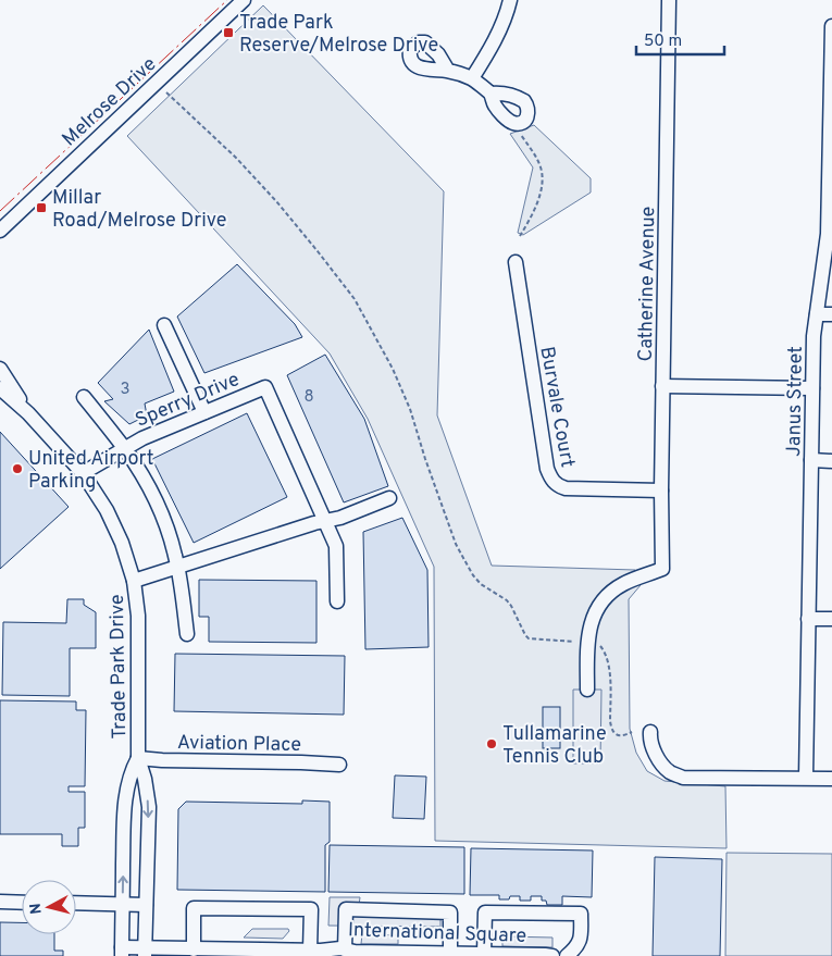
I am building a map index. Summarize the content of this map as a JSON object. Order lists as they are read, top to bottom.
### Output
{
  "streets": {
    "street": [
      "Melrose Drive",
      "Catherine Avenue",
      "Sperry Drive",
      "Janus Street",
      "Burvale Court",
      "Trade Park Drive",
      "Aviation Place",
      "International Square"
    ]
  },
  "crossings": [
    ["Catherine Avenue", "Burvale Court"],
    ["Sperry Drive", "Trade Park Drive"],
    ["Trade Park Drive", "Aviation Place"],
    ["Trade Park Drive", "International Square"]
  ],
  "places": {
    "transit": ["Trade Park Reserve/Melrose Drive", "Millar Road/Melrose Drive"],
    "other": ["United Airport Parking", "Tullamarine Tennis Club"]
  },
  "house_numbers": ["3", "8"],
  "scale_bar": "50 m",
  "north": "left"
}
